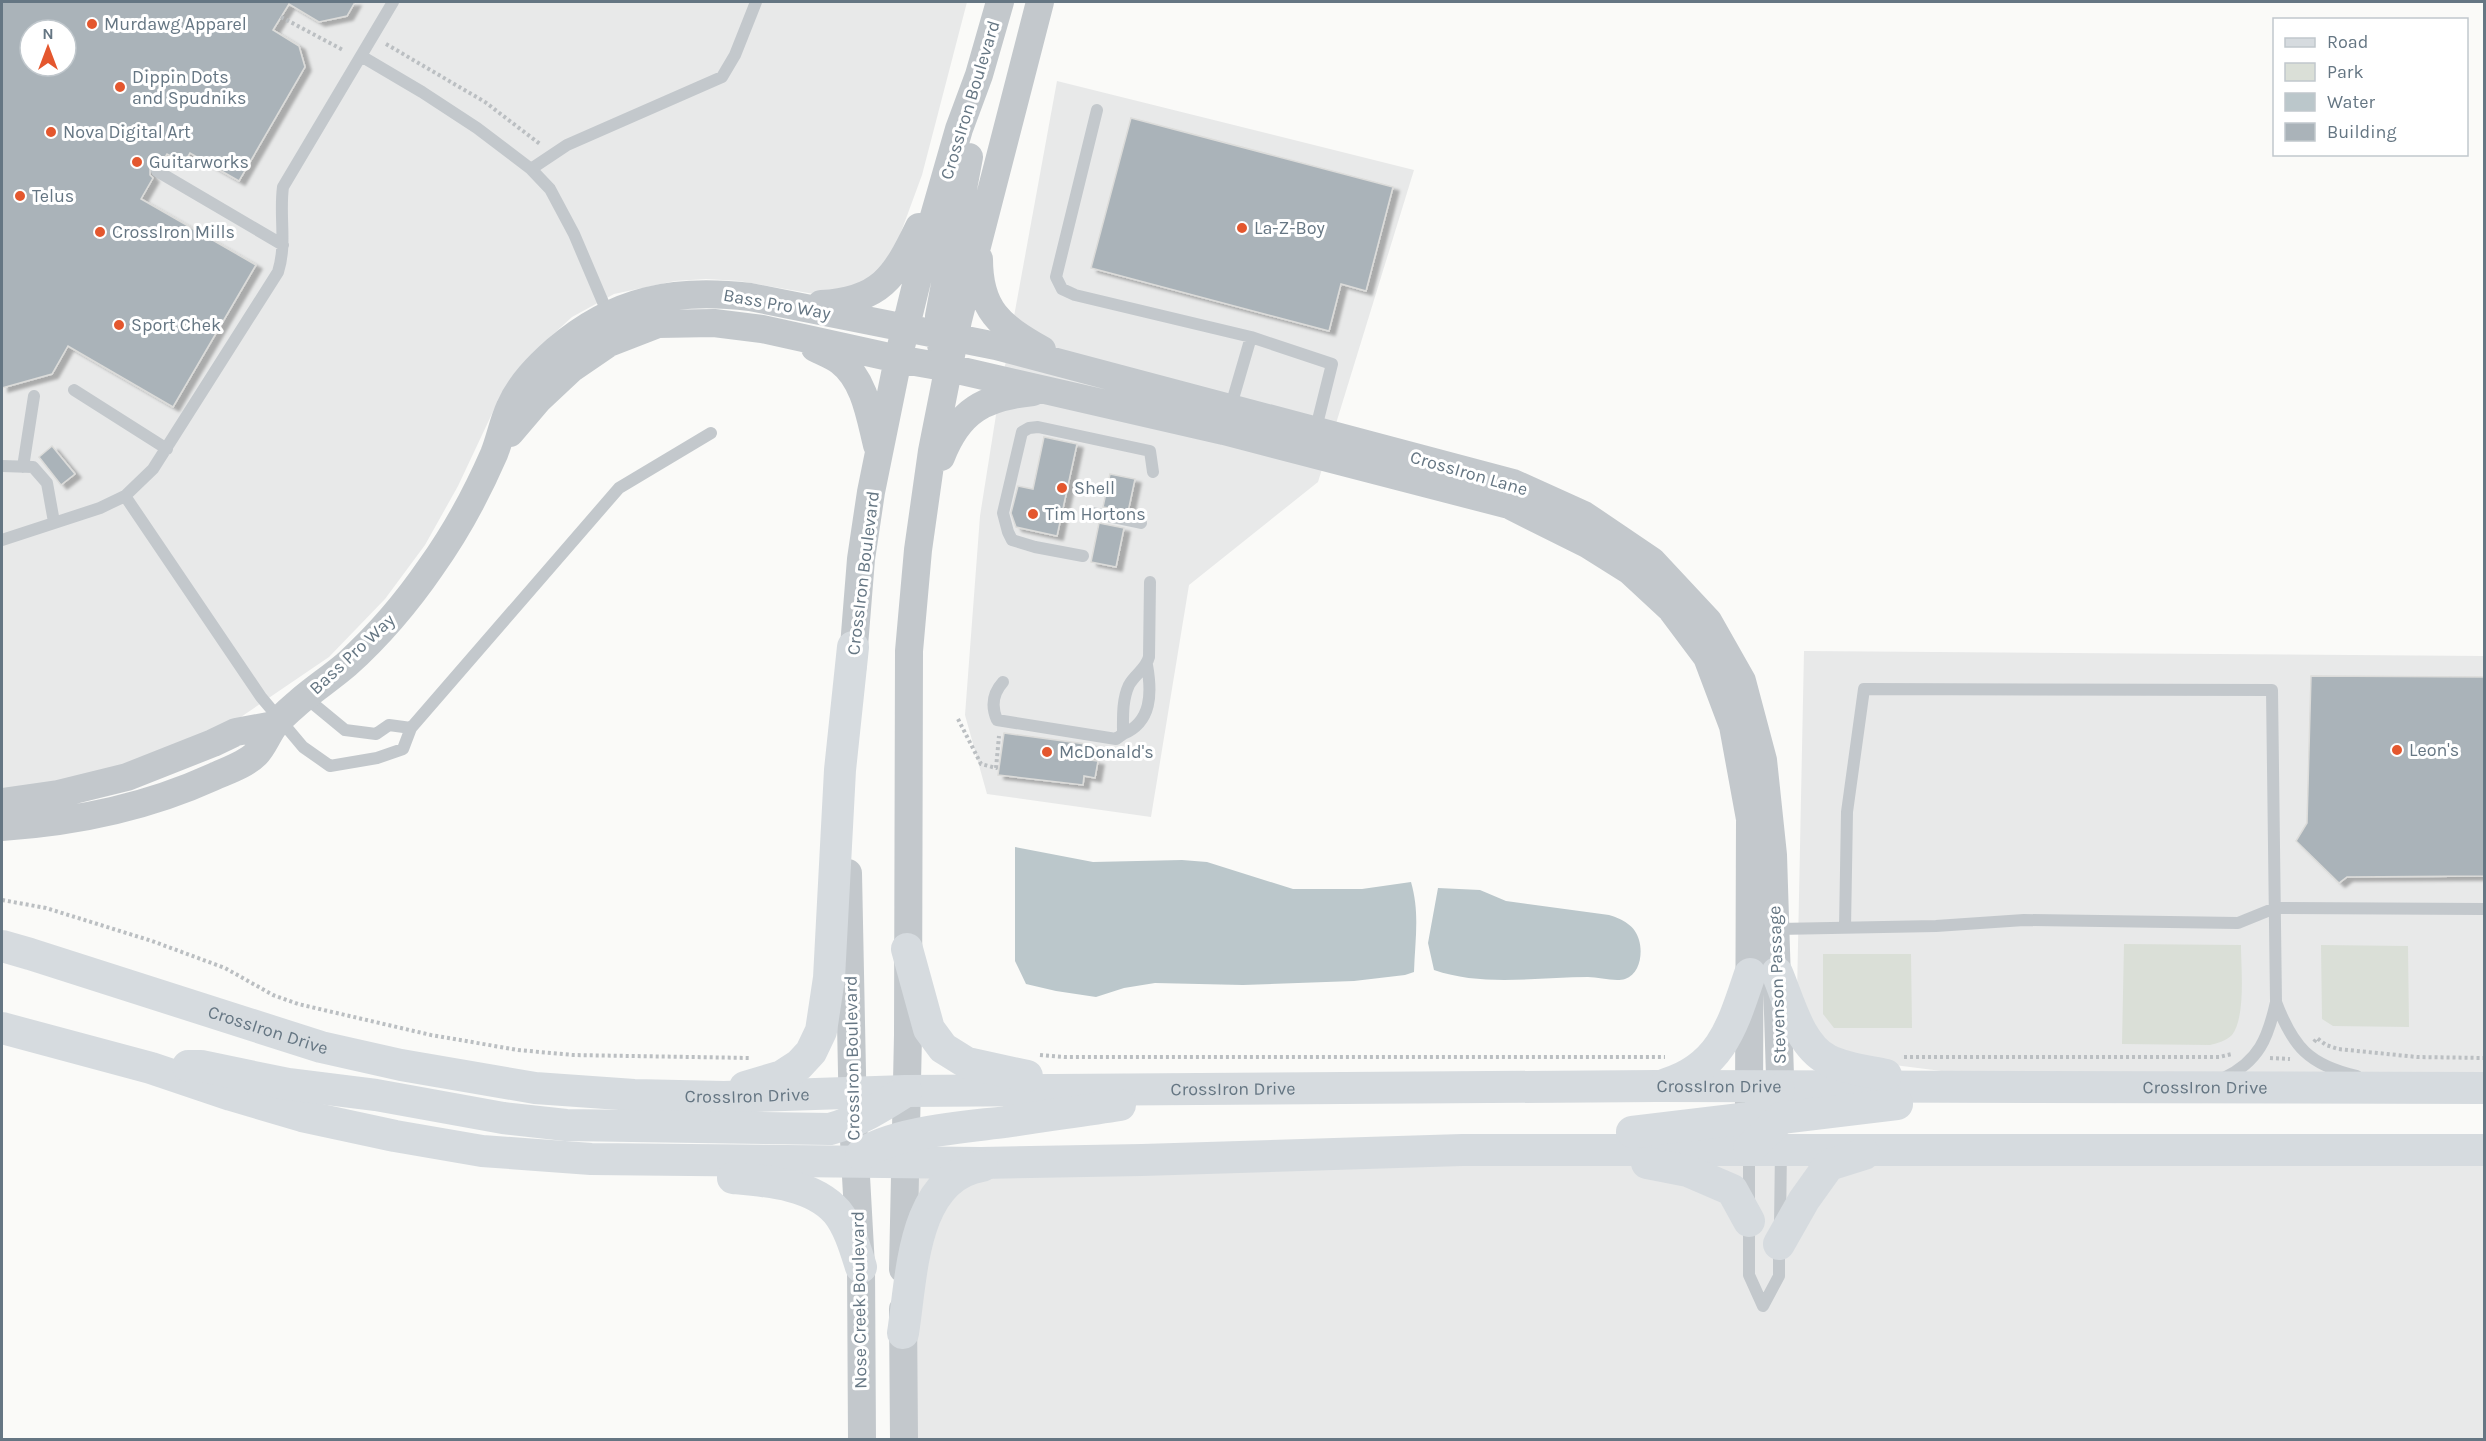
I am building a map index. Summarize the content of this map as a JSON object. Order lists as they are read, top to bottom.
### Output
{
  "streets": {
    "main road": ["CrossIron Drive"],
    "street": [
      "CrossIron Boulevard",
      "Bass Pro Way",
      "CrossIron Lane",
      "Stevenson Passage",
      "Nose Creek Boulevard"
    ]
  },
  "crossings": [
    ["CrossIron Boulevard", "Bass Pro Way"],
    ["CrossIron Boulevard", "CrossIron Drive"],
    ["CrossIron Boulevard", "Nose Creek Boulevard"],
    ["Bass Pro Way", "CrossIron Lane"],
    ["CrossIron Lane", "Stevenson Passage"],
    ["Stevenson Passage", "CrossIron Drive"]
  ],
  "places": [
    "Murdawg Apparel",
    "Dippin Dots and Spudniks",
    "Nova Digital Art",
    "Guitarworks",
    "Telus",
    "La-Z-Boy",
    "CrossIron Mills",
    "Sport Chek",
    "Shell",
    "Tim Hortons",
    "Leon's",
    "McDonald's"
  ],
  "legend": [
    "Road",
    "Park",
    "Water",
    "Building"
  ],
  "north": "top"
}
